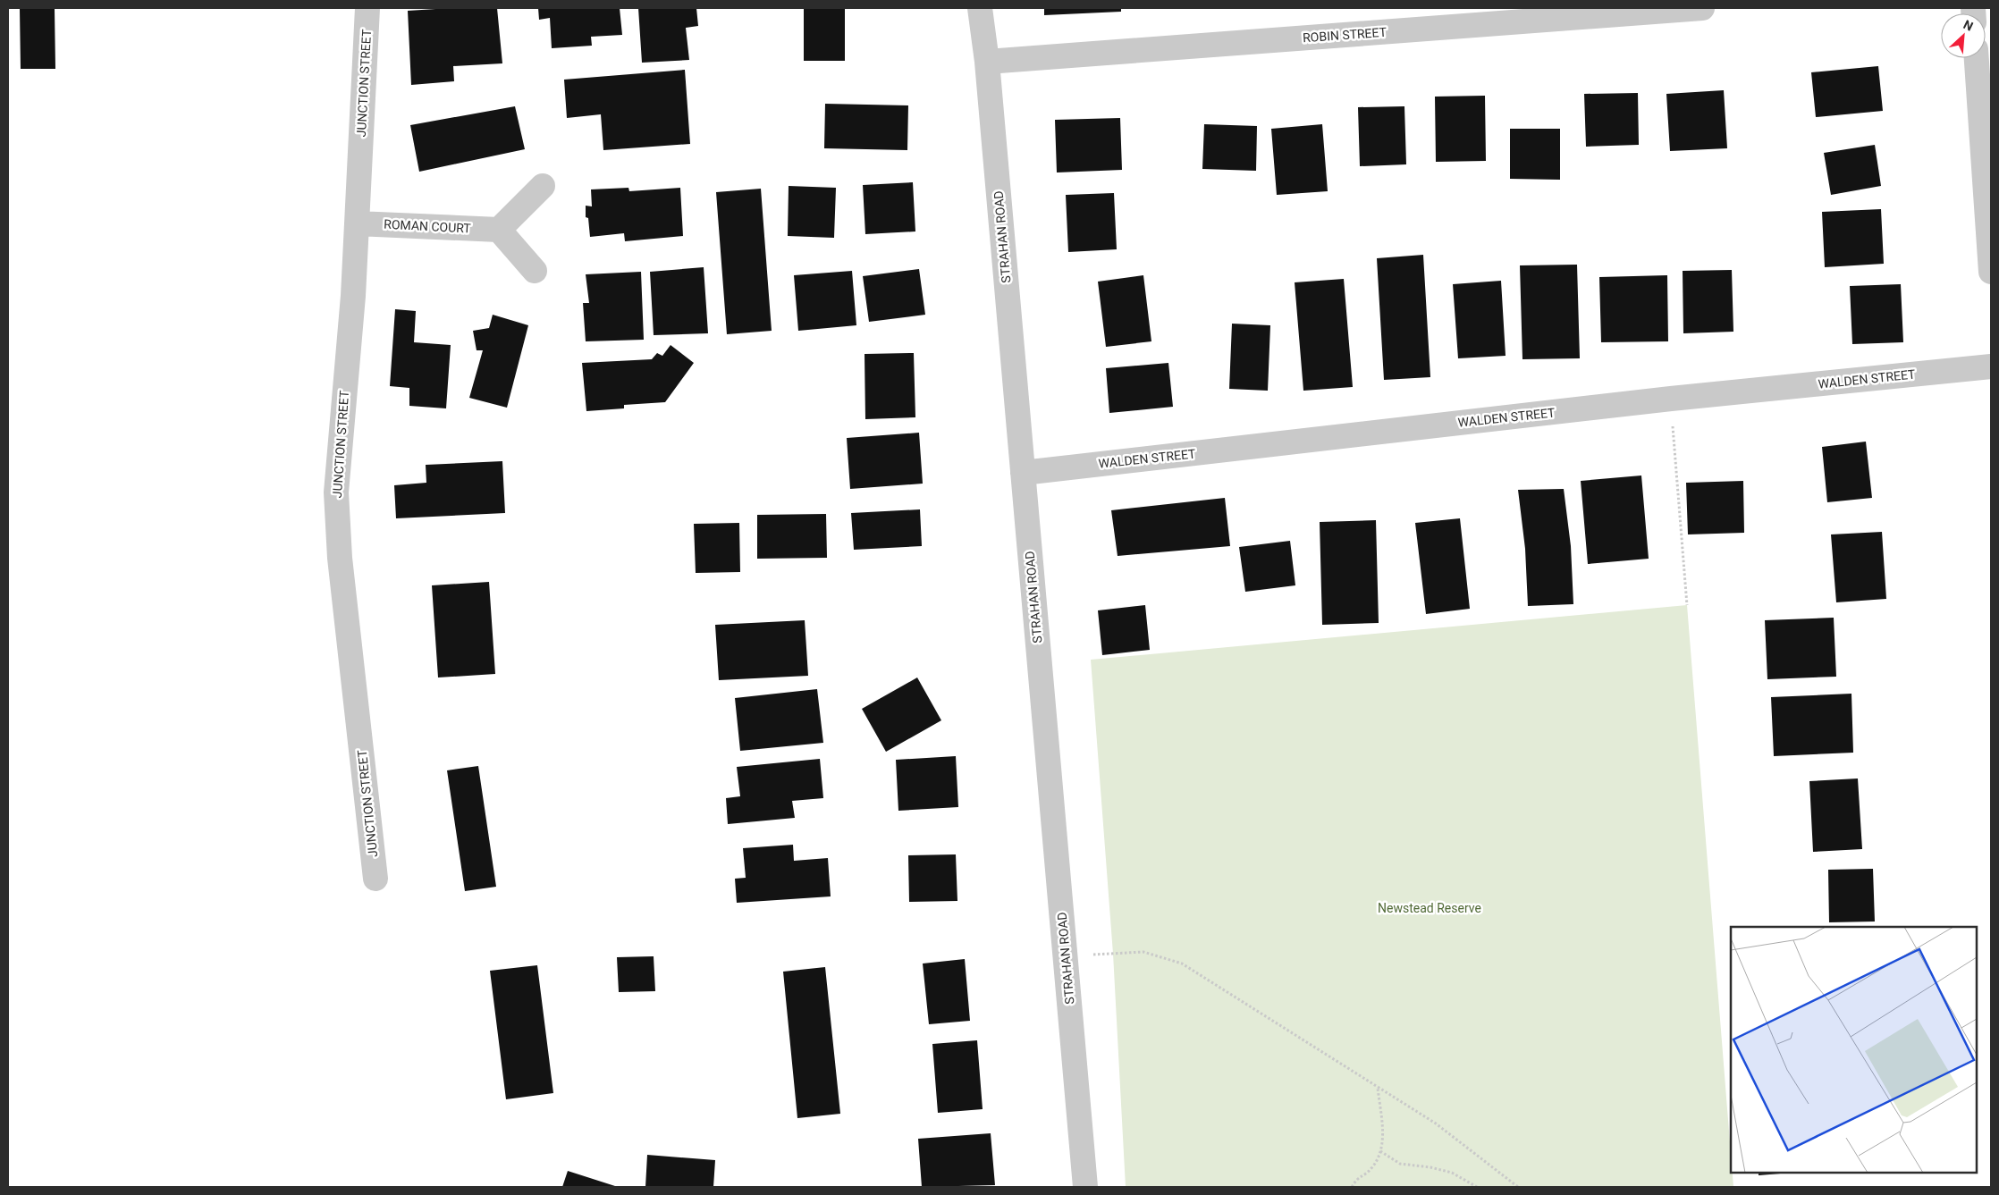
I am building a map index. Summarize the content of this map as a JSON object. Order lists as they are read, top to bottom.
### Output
{
  "streets": {
    "street": [
      "ROBIN STREET",
      "JUNCTION STREET",
      "ROMAN COURT",
      "STRAHAN ROAD",
      "WALDEN STREET"
    ]
  },
  "crossings": [
    ["ROBIN STREET", "STRAHAN ROAD"],
    ["JUNCTION STREET", "ROMAN COURT"],
    ["STRAHAN ROAD", "WALDEN STREET"]
  ],
  "parks": ["Newstead Reserve"],
  "north": "top right"
}
